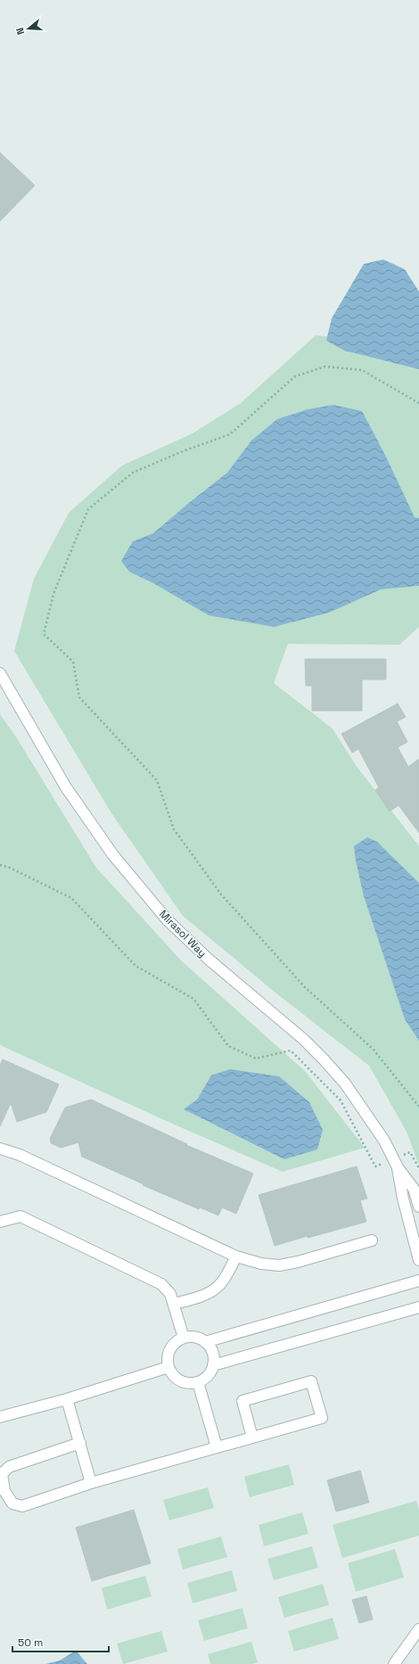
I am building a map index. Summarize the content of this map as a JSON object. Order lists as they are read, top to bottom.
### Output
{
  "streets": {
    "street": ["Mirasol Way"]
  },
  "scale_bar": "50 m",
  "north": "left"
}
